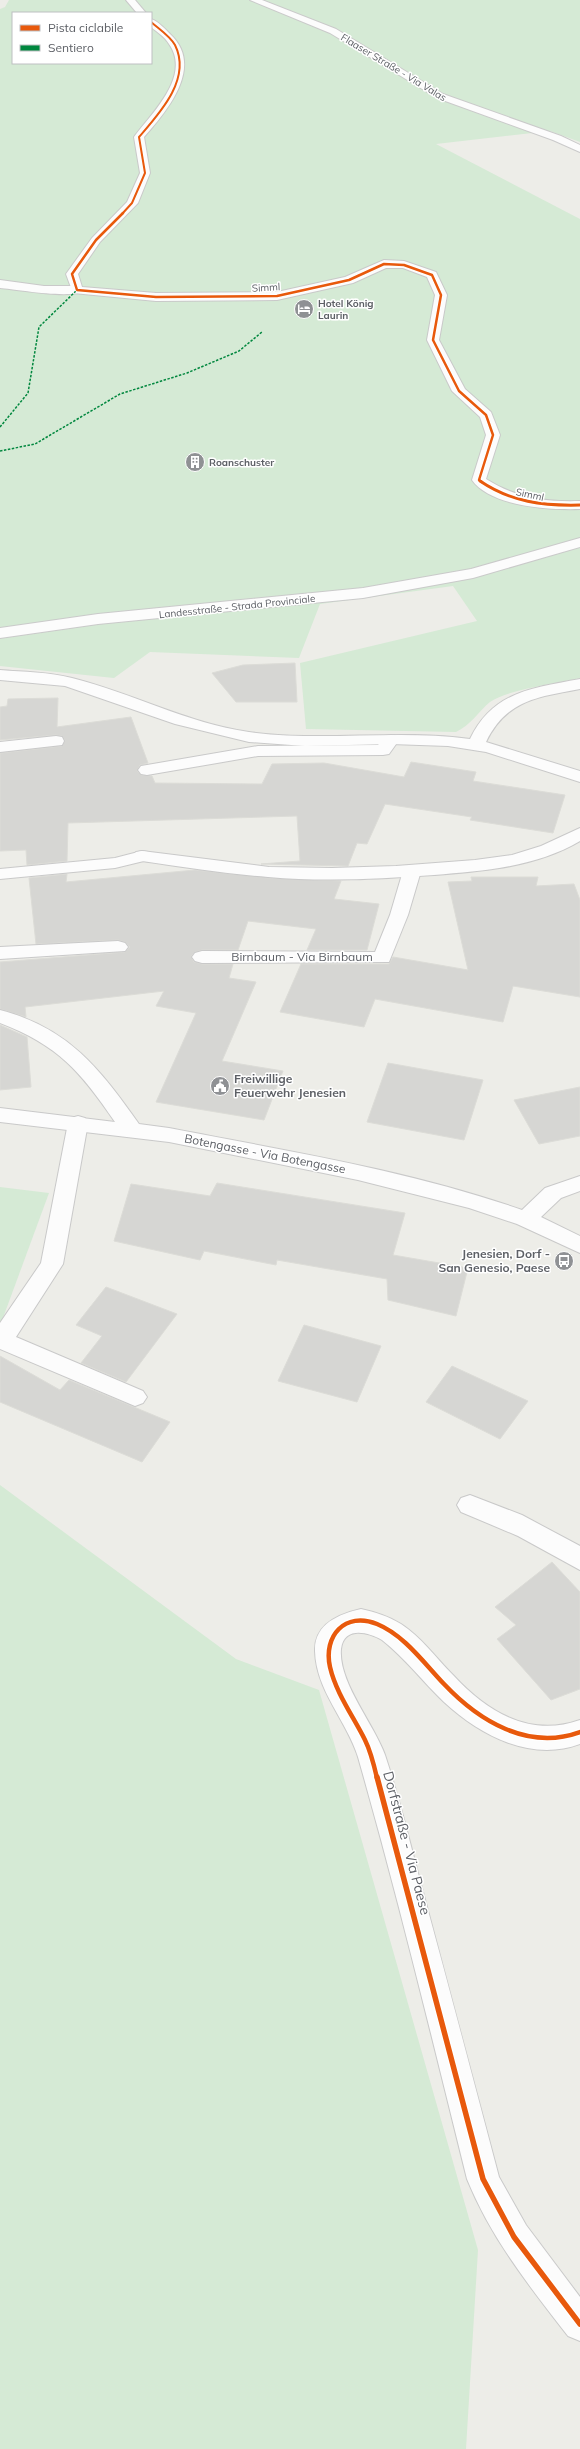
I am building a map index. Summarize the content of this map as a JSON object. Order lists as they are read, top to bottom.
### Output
{
  "streets": {
    "street": [
      "Flaaser Straße - Via Valas",
      "Simml",
      "Landesstraße - Strada Provinciale",
      "Birnbaum - Via Birnbaum",
      "Botengasse - Via Botengasse",
      "Dorfstraße - Via Paese"
    ]
  },
  "places": {
    "hotel": ["Hotel König Laurin"],
    "building": ["Roanschuster"],
    "public building": ["Freiwillige Feuerwehr Jenesien"],
    "bus stop": ["Jenesien, Dorf - San Genesio, Paese"]
  },
  "legend": ["Pista ciclabile", "Sentiero"]
}
